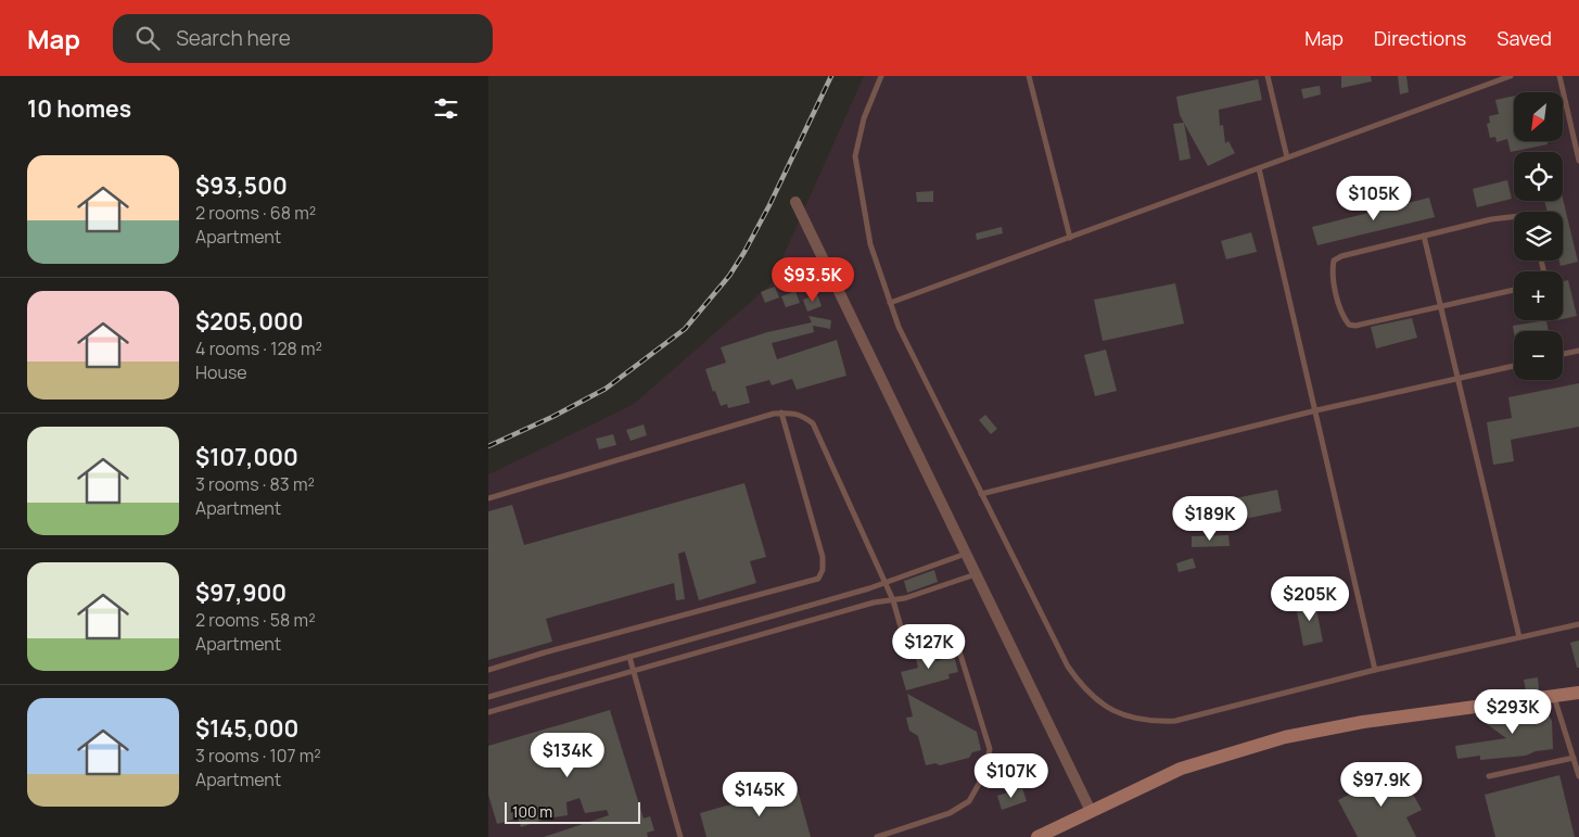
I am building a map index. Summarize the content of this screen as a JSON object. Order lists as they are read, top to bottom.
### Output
{
  "scale_bar": "100 m",
  "north": "bottom left",
  "page": {
    "header": "Map",
    "search": "Search here",
    "nav": ["Map", "Directions", "Saved"],
    "heading": "10 homes",
    "map_buttons": ["+", "−"],
    "list": [
      {
        "name": "$93,500",
        "note": "2 rooms · 68 m² · Apartment"
      },
      {
        "name": "$205,000",
        "note": "4 rooms · 128 m² · House"
      },
      {
        "name": "$107,000",
        "note": "3 rooms · 83 m² · Apartment"
      },
      {
        "name": "$97,900",
        "note": "2 rooms · 58 m² · Apartment"
      },
      {
        "name": "$145,000",
        "note": "3 rooms · 107 m² · Apartment"
      }
    ],
    "price": [
      "$105K",
      "$93.5K",
      "$189K",
      "$205K",
      "$127K",
      "$293K",
      "$134K",
      "$107K",
      "$97.9K",
      "$145K"
    ],
    "scale": "100 m"
  }
}
